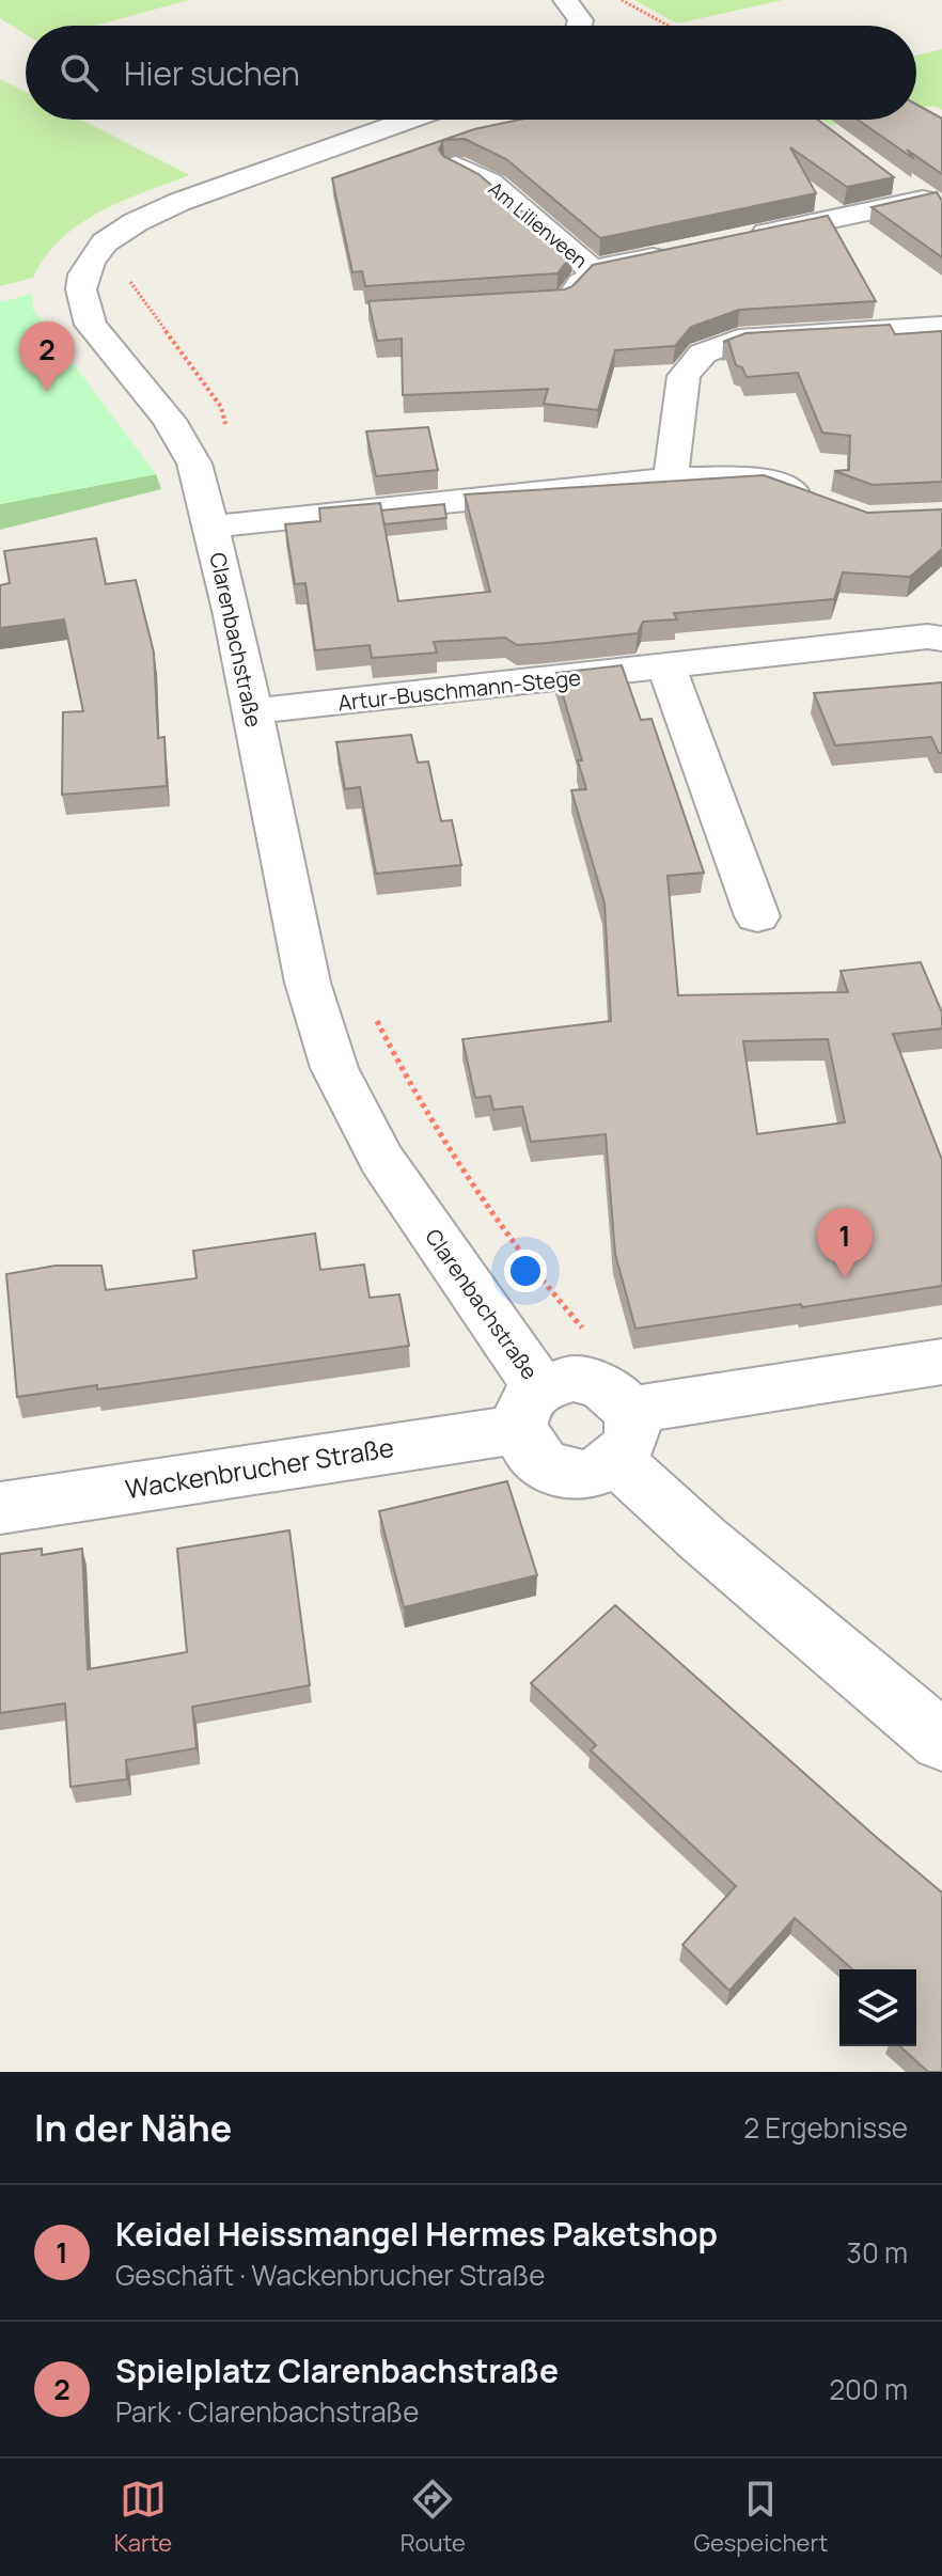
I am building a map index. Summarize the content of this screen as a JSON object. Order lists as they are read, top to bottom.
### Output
{
  "streets": {
    "street": [
      "Am Lilienveen",
      "Clarenbachstraße",
      "Artur-Buschmann-Stege",
      "Wackenbrucher Straße"
    ]
  },
  "crossings": [
    ["Clarenbachstraße", "Artur-Buschmann-Stege"],
    ["Clarenbachstraße", "Wackenbrucher Straße"]
  ],
  "page": {
    "search": "Hier suchen",
    "pins": ["2", "1"],
    "heading": ["In der Nähe", "2 Ergebnisse"],
    "list": [
      {
        "mark": "1",
        "name": "Keidel Heissmangel Hermes Paketshop",
        "note": "Geschäft · Wackenbrucher Straße",
        "value": "30 m"
      },
      {
        "mark": "2",
        "name": "Spielplatz Clarenbachstraße",
        "note": "Park · Clarenbachstraße",
        "value": "200 m"
      }
    ],
    "nav": ["Karte", "Route", "Gespeichert"]
  }
}
